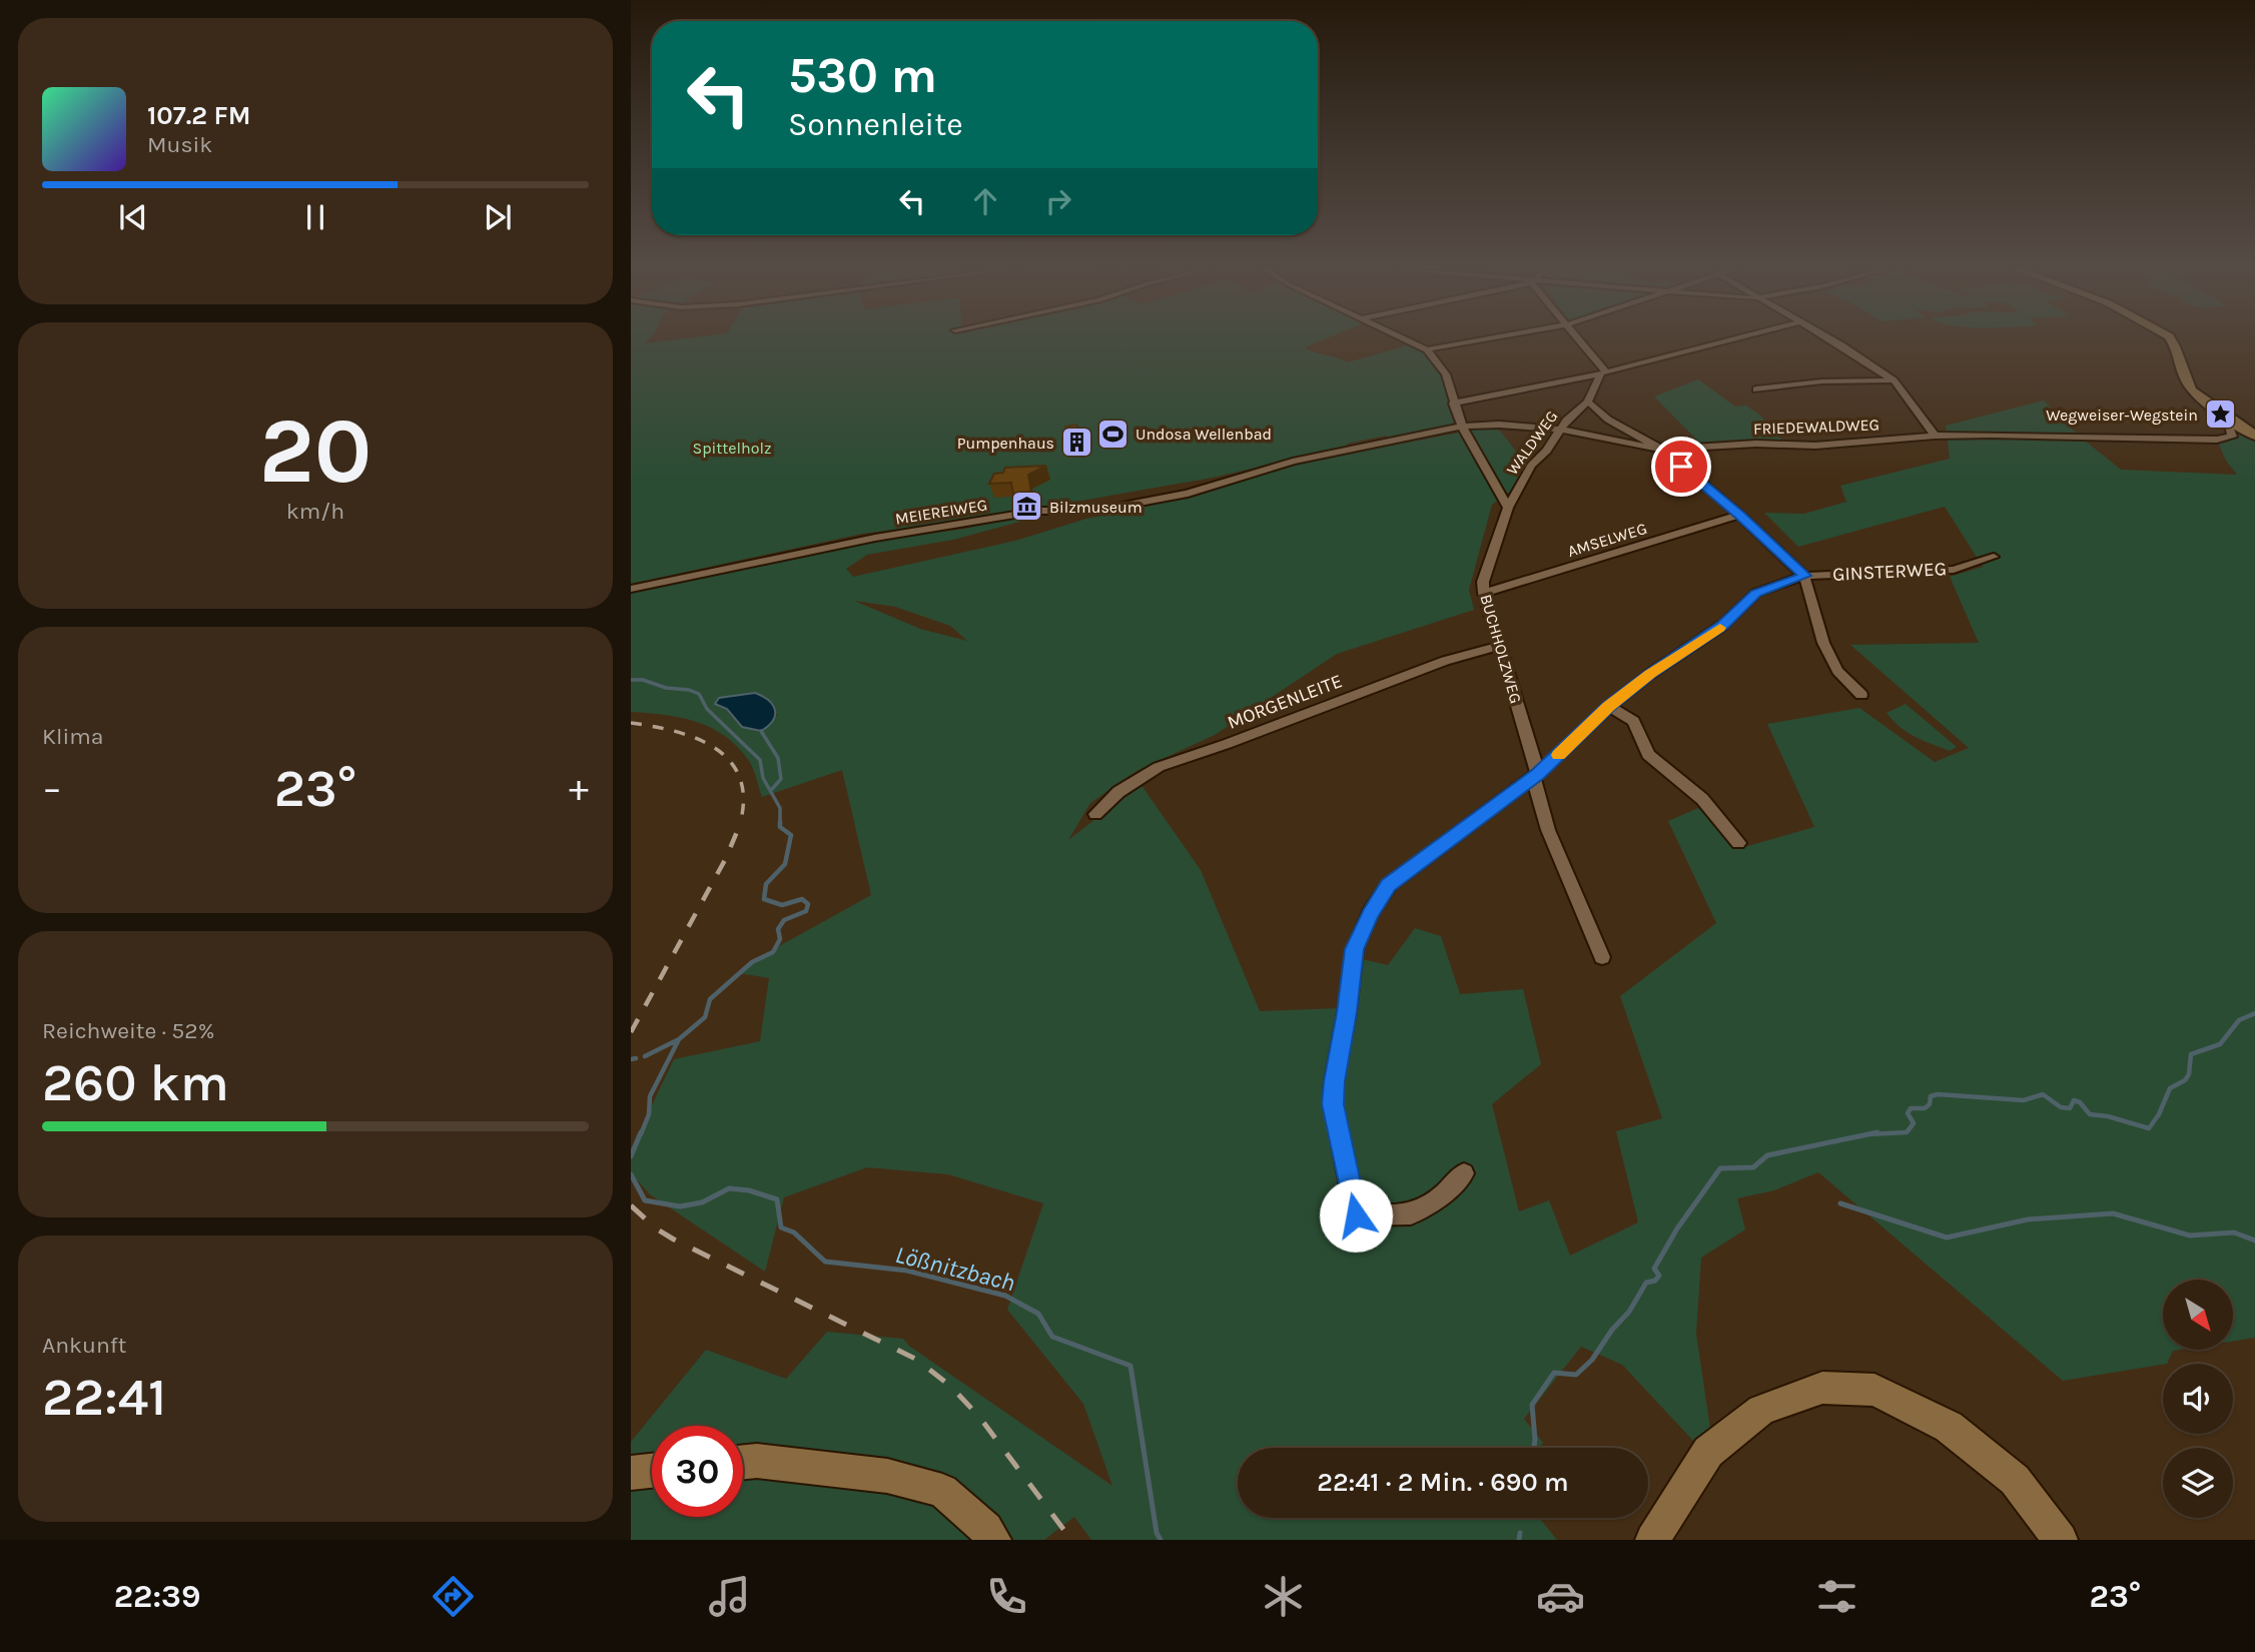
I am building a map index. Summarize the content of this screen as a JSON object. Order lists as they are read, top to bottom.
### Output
{
  "streets": {
    "street": [
      "FRIEDEWALDWEG",
      "WALDWEG",
      "MEIEREIWEG",
      "AMSELWEG",
      "GINSTERWEG",
      "BUCHHOLZWEG",
      "MORGENLEITE"
    ]
  },
  "crossings": [
    ["FRIEDEWALDWEG", "WALDWEG"],
    ["FRIEDEWALDWEG", "MEIEREIWEG"],
    ["WALDWEG", "BUCHHOLZWEG"],
    ["AMSELWEG", "BUCHHOLZWEG"],
    ["GINSTERWEG", "BUCHHOLZWEG"],
    ["BUCHHOLZWEG", "MORGENLEITE"]
  ],
  "water": ["Lößnitzbach"],
  "parks": ["Spittelholz"],
  "places": {
    "place": ["Wegweiser-Wegstein"],
    "sports": ["Undosa Wellenbad"],
    "building": ["Pumpenhaus"],
    "museum": ["Bilzmuseum"]
  },
  "north": "bottom right",
  "page": {
    "turn": ["530 m", "Sonnenleite"],
    "song": ["107.2 FM", "Musik"],
    "tile": [
      ["20", "km/h"],
      "Klima",
      ["Reichweite · 52%", "260 km"],
      ["Ankunft", "22:41"]
    ],
    "heat": ["−", "23°", "+"],
    "limit": "30",
    "trip": "22:41 · 2 Min. · 690 m",
    "tabs": ["22:39", "23°"]
  }
}
